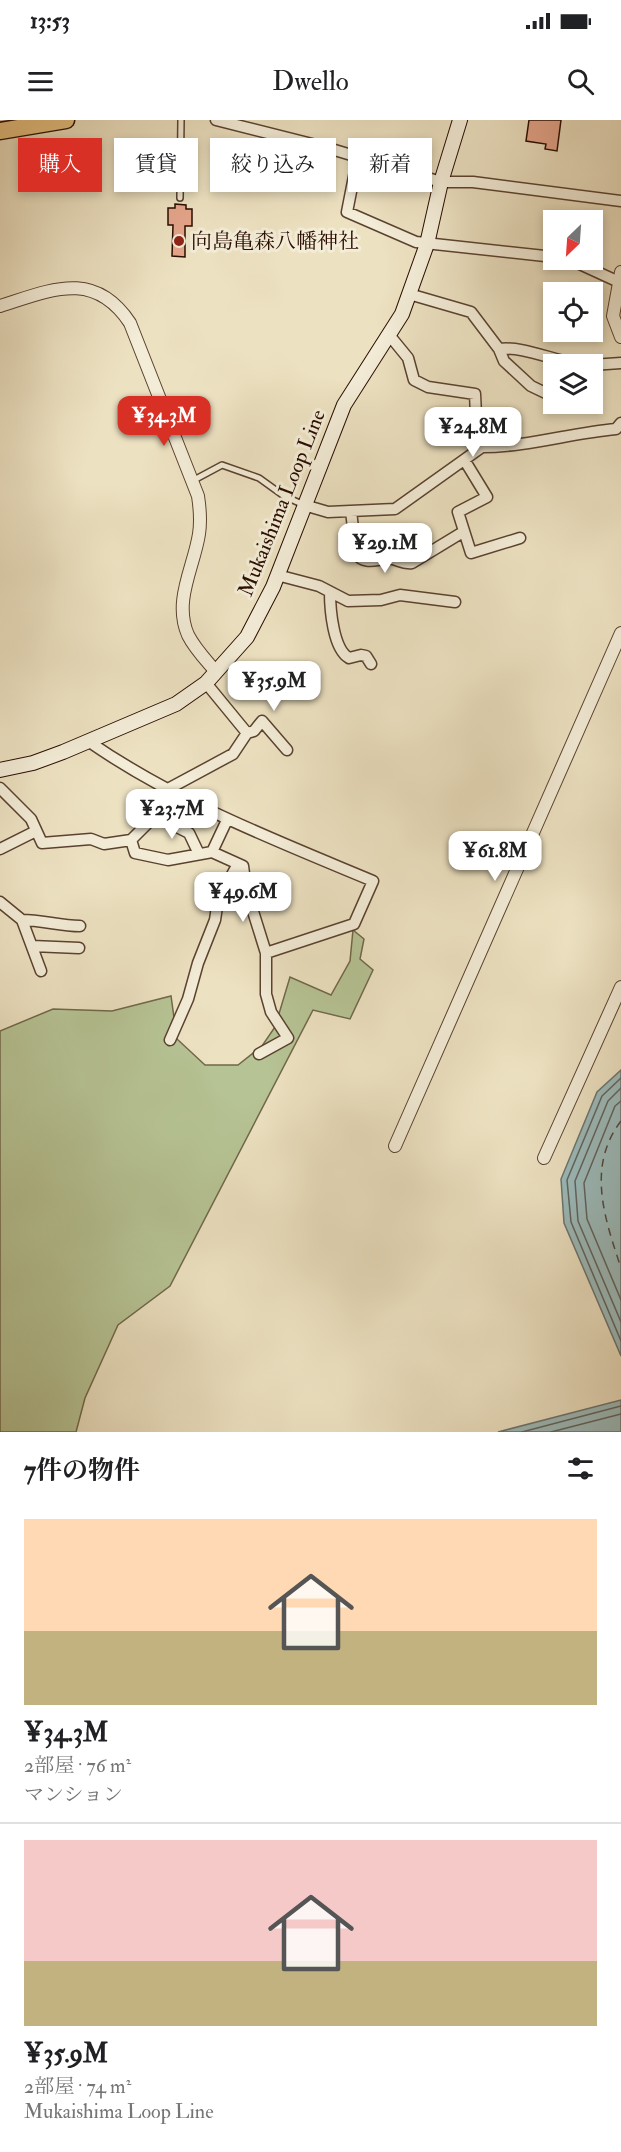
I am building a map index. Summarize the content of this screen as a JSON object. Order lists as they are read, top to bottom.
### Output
{
  "streets": {
    "main road": ["Mukaishima Loop Line"]
  },
  "places": ["向島亀森八幡神社"],
  "north": "bottom left",
  "page": {
    "status": "13:53",
    "header": "Dwello",
    "chip": [
      "購入",
      "賃貸",
      "絞り込み",
      "新着"
    ],
    "price": [
      "¥34.3M",
      "¥24.8M",
      "¥29.1M",
      "¥35.9M",
      "¥23.7M",
      "¥61.8M",
      "¥49.6M"
    ],
    "heading": "7件の物件",
    "list": [
      {
        "name": "¥34.3M",
        "note": "2部屋 · 76 m² · マンション"
      },
      {
        "name": "¥35.9M",
        "note": "2部屋 · 74 m² · Mukaishima Loop Line"
      }
    ]
  }
}
